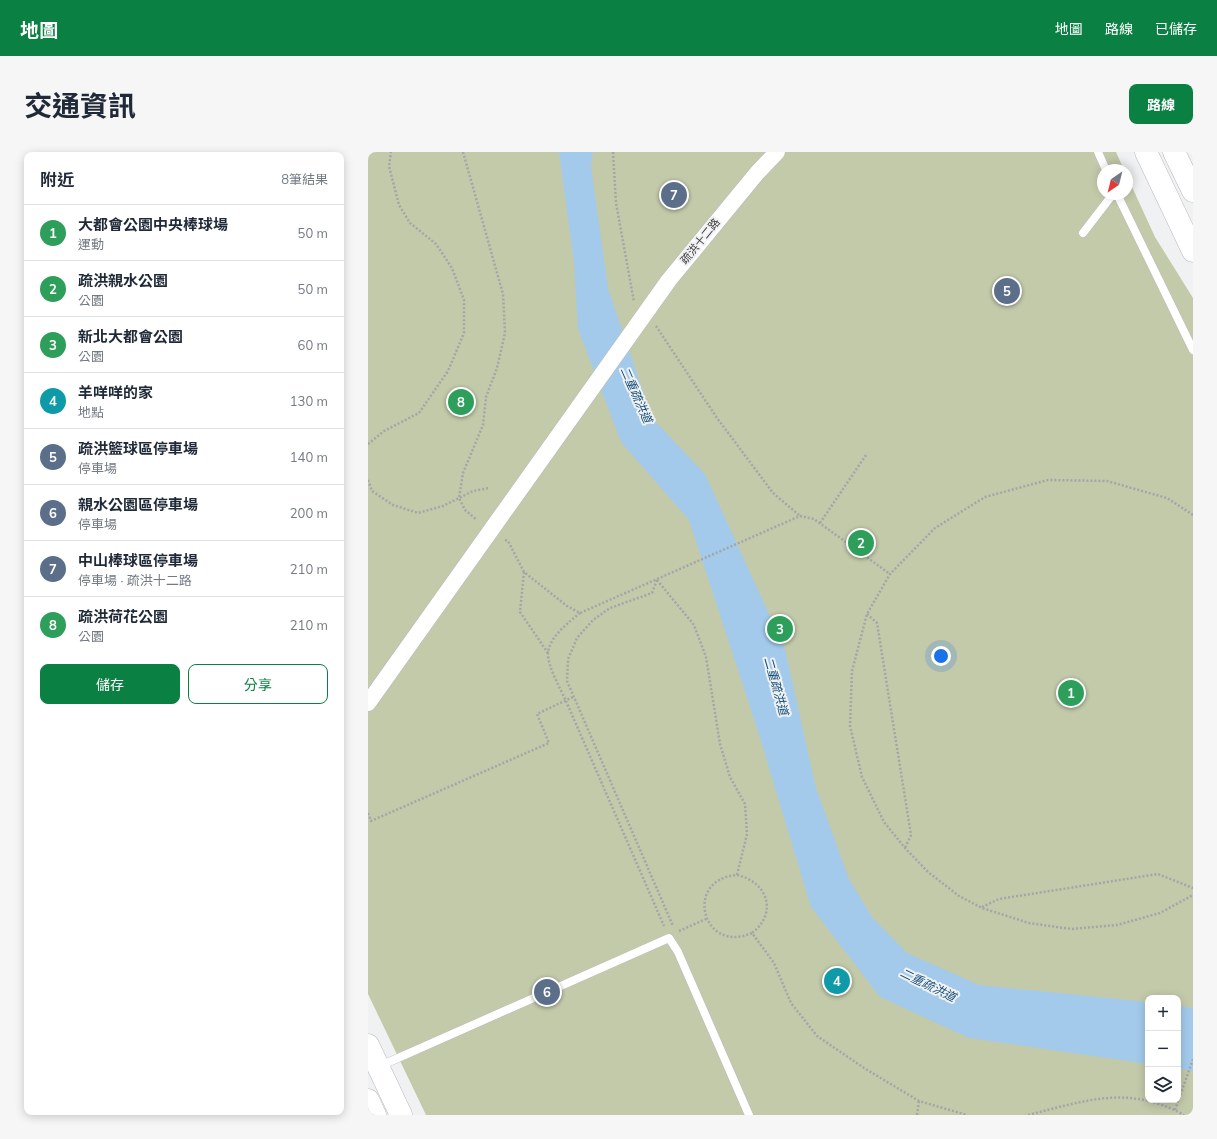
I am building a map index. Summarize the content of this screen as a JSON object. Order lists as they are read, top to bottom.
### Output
{
  "streets": {
    "street": ["疏洪十二路"]
  },
  "water": ["二重疏洪道"],
  "north": "bottom left",
  "page": {
    "header": "地圖",
    "nav": ["地圖", "路線", "已儲存"],
    "title": "交通資訊",
    "buttons": [
      "路線",
      ["儲存", "分享"]
    ],
    "heading": ["附近", "8筆結果"],
    "pins": [
      "7",
      "5",
      "8",
      "2",
      "3",
      "1",
      "4",
      "6"
    ],
    "list": [
      {
        "mark": "1",
        "name": "大都會公園中央棒球場",
        "note": "運動",
        "value": "50 m"
      },
      {
        "mark": "2",
        "name": "疏洪親水公園",
        "note": "公園",
        "value": "50 m"
      },
      {
        "mark": "3",
        "name": "新北大都會公園",
        "note": "公園",
        "value": "60 m"
      },
      {
        "mark": "4",
        "name": "羊咩咩的家",
        "note": "地點",
        "value": "130 m"
      },
      {
        "mark": "5",
        "name": "疏洪籃球區停車場",
        "note": "停車場",
        "value": "140 m"
      },
      {
        "mark": "6",
        "name": "親水公園區停車場",
        "note": "停車場",
        "value": "200 m"
      },
      {
        "mark": "7",
        "name": "中山棒球區停車場",
        "note": "停車場 · 疏洪十二路",
        "value": "210 m"
      },
      {
        "mark": "8",
        "name": "疏洪荷花公園",
        "note": "公園",
        "value": "210 m"
      }
    ],
    "map_buttons": ["+", "−"]
  }
}
